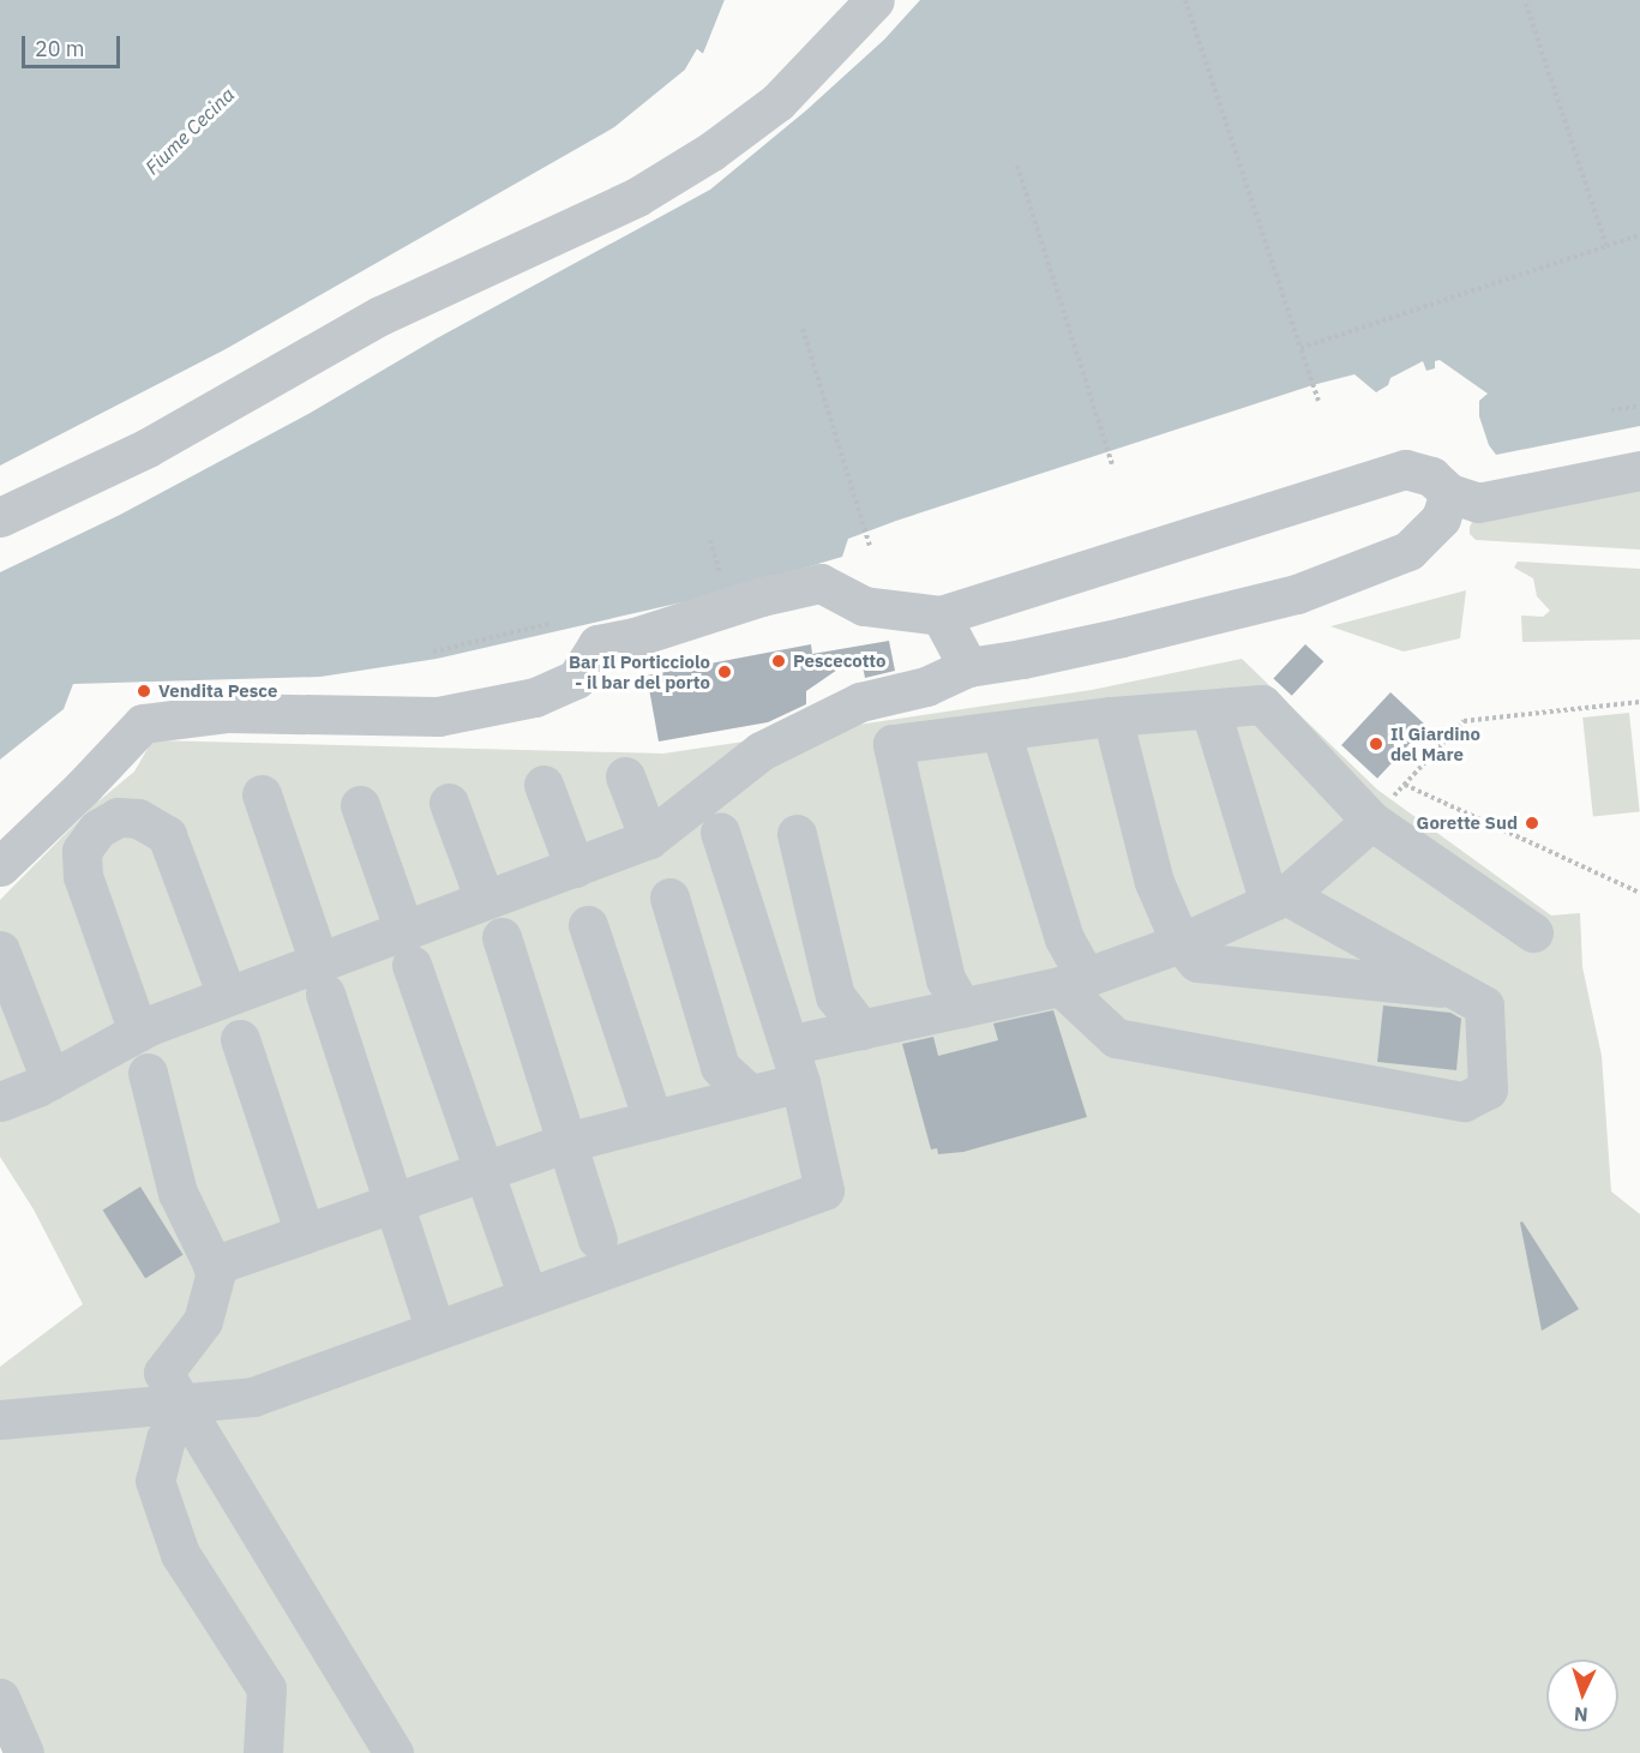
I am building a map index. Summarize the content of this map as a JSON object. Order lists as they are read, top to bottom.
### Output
{
  "water": ["Fiume Cecina"],
  "places": [
    "Pescecotto",
    "Bar Il Porticciolo - il bar del porto",
    "Vendita Pesce",
    "Il Giardino del Mare",
    "Gorette Sud"
  ],
  "scale_bar": "20 m",
  "north": "bottom"
}
